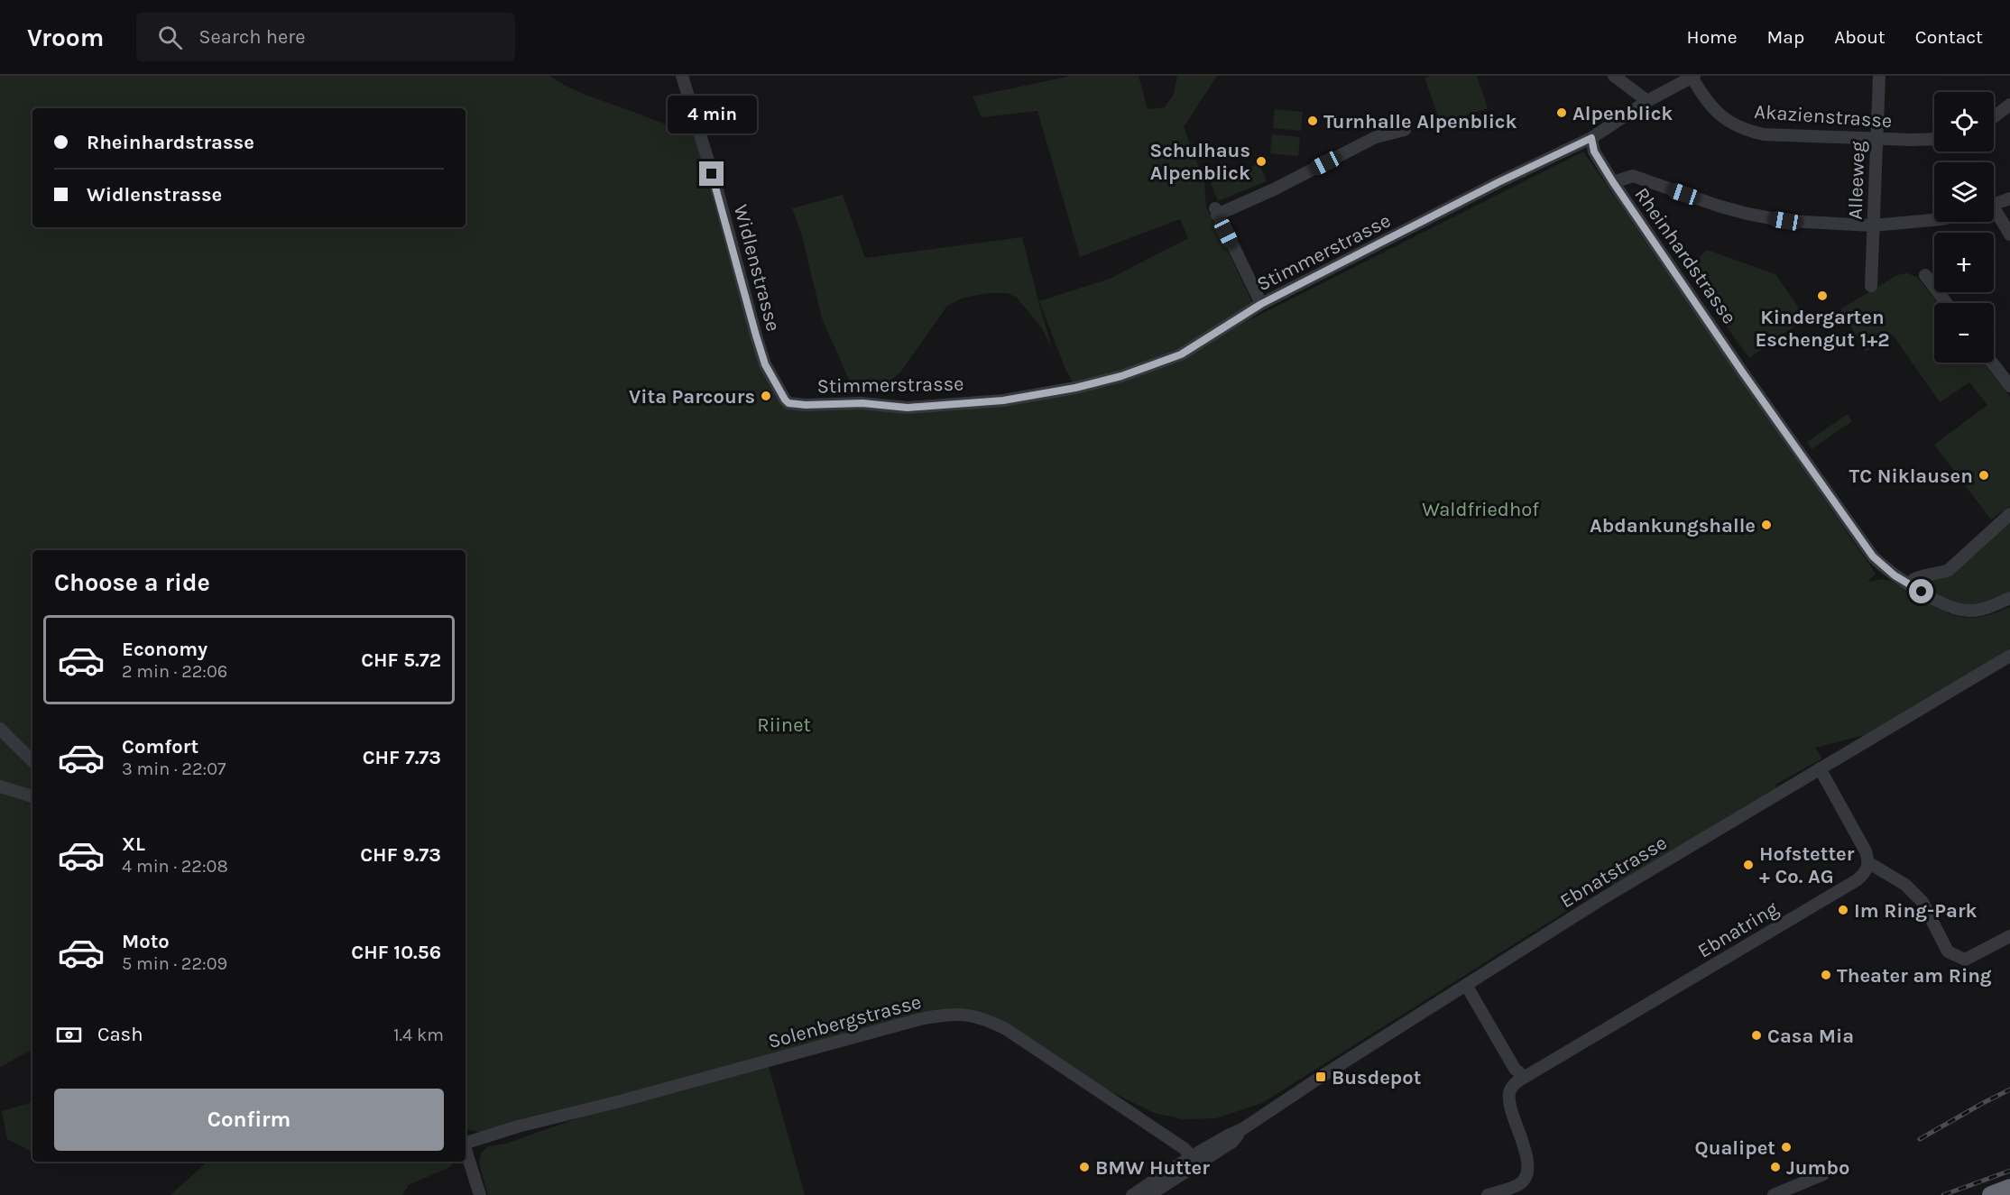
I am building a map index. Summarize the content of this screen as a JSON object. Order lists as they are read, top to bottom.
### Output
{
  "streets": {
    "street": [
      "Akazienstrasse",
      "Alleeweg",
      "Stimmerstrasse",
      "Rheinhardstrasse",
      "Widlenstrasse",
      "Ebnatstrasse",
      "Ebnatring",
      "Solenbergstrasse"
    ]
  },
  "crossings": [
    ["Akazienstrasse", "Alleeweg"],
    ["Akazienstrasse", "Stimmerstrasse"],
    ["Stimmerstrasse", "Rheinhardstrasse"],
    ["Stimmerstrasse", "Widlenstrasse"],
    ["Ebnatstrasse", "Solenbergstrasse"]
  ],
  "parks": ["Waldfriedhof", "Riinet"],
  "places": {
    "other": [
      "Alpenblick",
      "Turnhalle Alpenblick",
      "Schulhaus Alpenblick",
      "Kindergarten Eschengut 1+2",
      "Vita Parcours",
      "TC Niklausen",
      "Abdankungshalle",
      "Hofstetter + Co. AG",
      "Im Ring-Park",
      "Theater am Ring",
      "Casa Mia",
      "Qualipet",
      "BMW Hutter",
      "Jumbo"
    ],
    "transit": ["Busdepot"]
  },
  "page": {
    "header": "Vroom",
    "search": "Search here",
    "nav": [
      "Home",
      "Map",
      "About",
      "Contact"
    ],
    "map_buttons": ["+", "−"],
    "bubble": "4 min",
    "banner": ["Rheinhardstrasse", "Widlenstrasse"],
    "heading": "Choose a ride",
    "list": [
      {
        "name": "Economy",
        "note": "2 min · 22:06",
        "value": "CHF 5.72"
      },
      {
        "name": "Comfort",
        "note": "3 min · 22:07",
        "value": "CHF 7.73"
      },
      {
        "name": "XL",
        "note": "4 min · 22:08",
        "value": "CHF 9.73"
      },
      {
        "name": "Moto",
        "note": "5 min · 22:09",
        "value": "CHF 10.56"
      }
    ],
    "pay": ["Cash", "1.4 km"],
    "buttons": "Confirm"
  }
}
